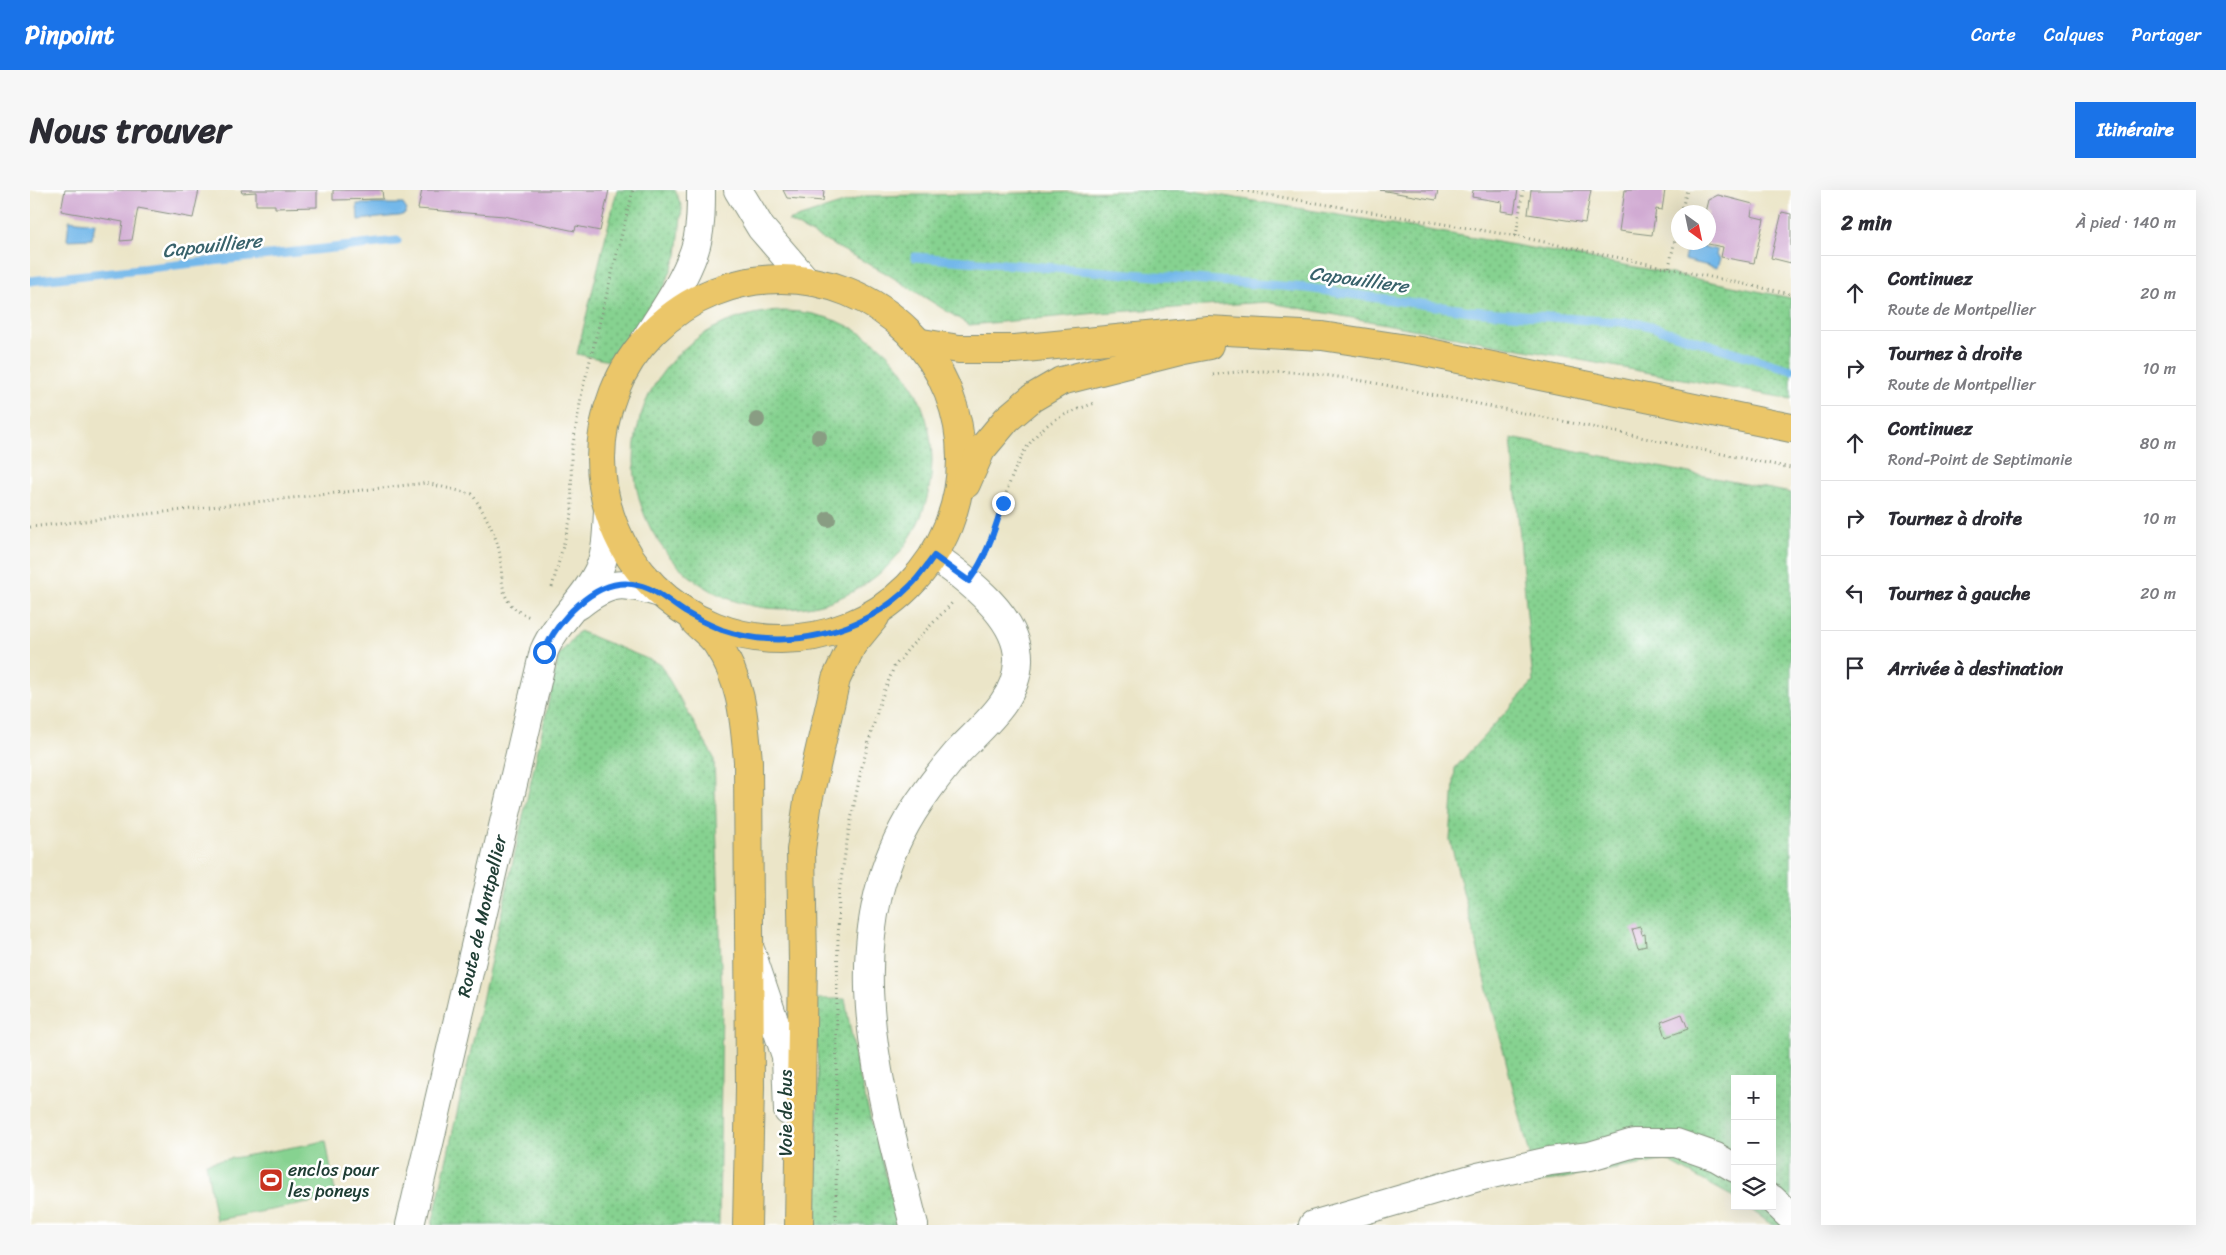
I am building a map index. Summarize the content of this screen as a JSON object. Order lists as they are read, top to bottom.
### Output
{
  "streets": {
    "street": ["Route de Montpellier", "Voie de bus"]
  },
  "water": ["Capouilliere"],
  "places": {
    "sports": ["enclos pour les poneys"]
  },
  "north": "bottom right",
  "page": {
    "header": "Pinpoint",
    "nav": ["Carte", "Calques", "Partager"],
    "title": "Nous trouver",
    "buttons": "Itinéraire",
    "heading": ["2 min", "À pied · 140 m"],
    "list": [
      ["Continuez", "Route de Montpellier", "20 m"],
      ["Tournez à droite", "Route de Montpellier", "10 m"],
      ["Continuez", "Rond-Point de Septimanie", "80 m"],
      ["Tournez à droite", "10 m"],
      ["Tournez à gauche", "20 m"],
      "Arrivée à destination"
    ],
    "map_buttons": ["+", "−"]
  }
}
